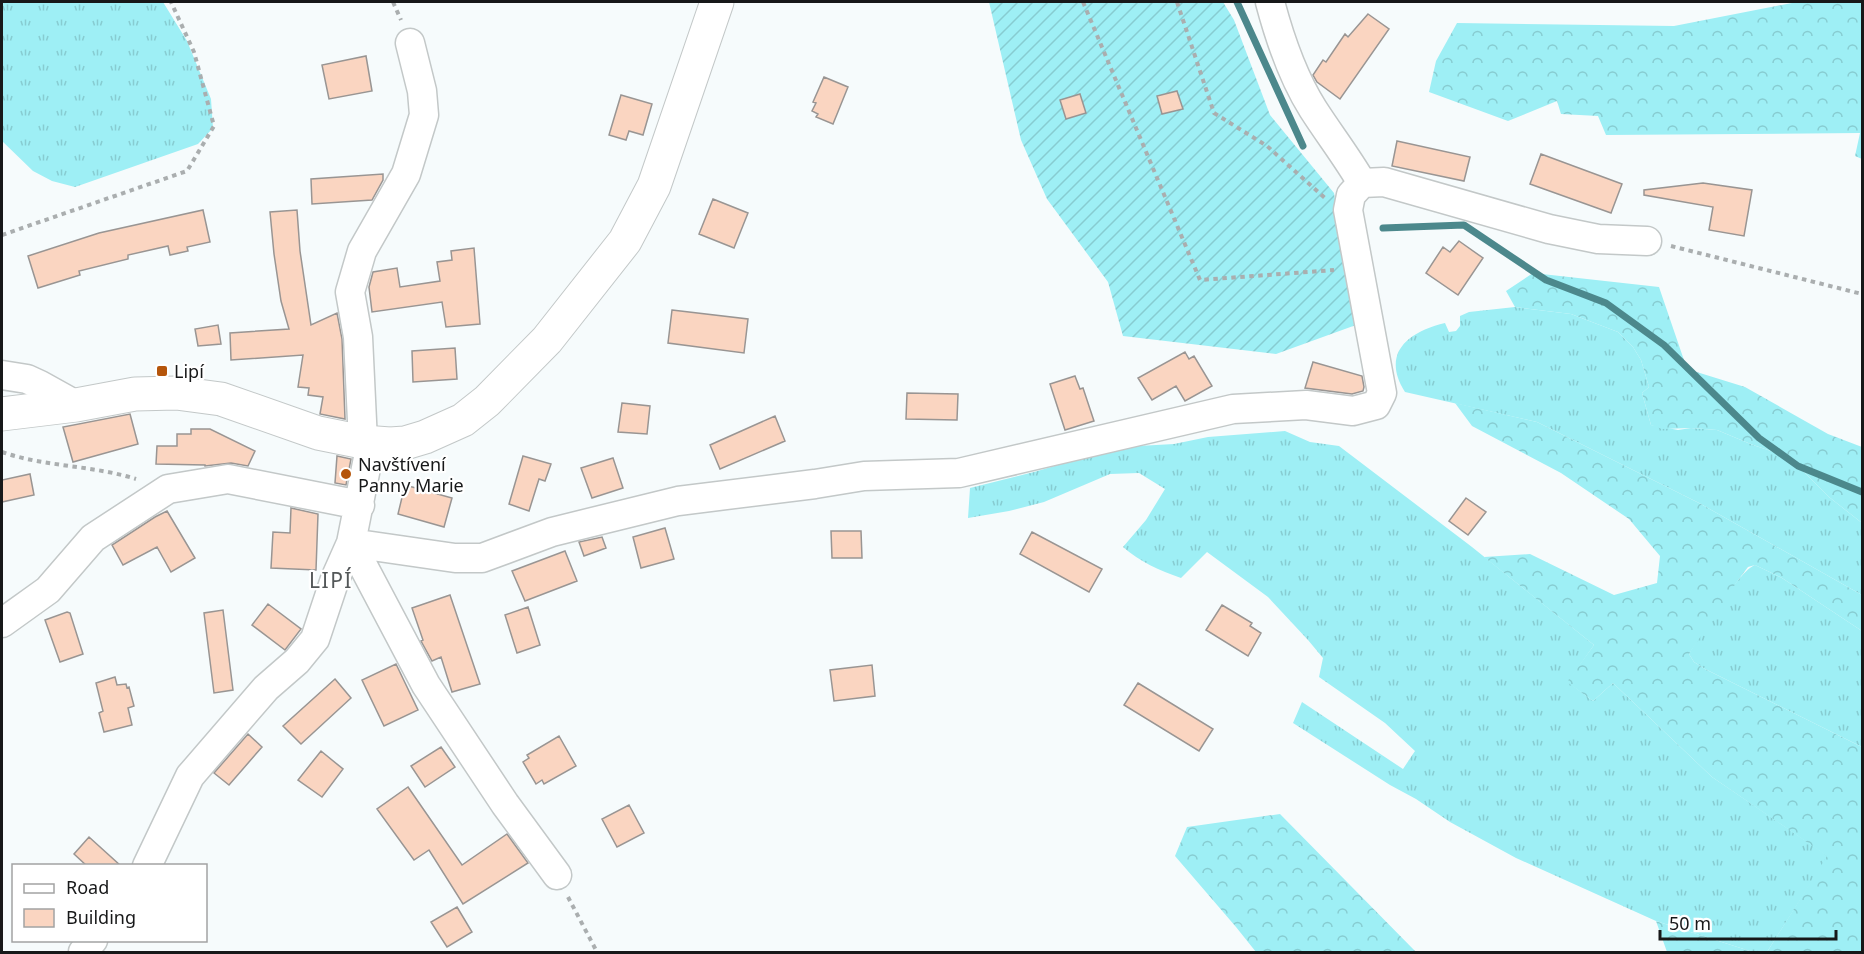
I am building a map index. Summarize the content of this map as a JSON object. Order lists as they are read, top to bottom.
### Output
{
  "districts": ["LIPÍ"],
  "places": {
    "transit": ["Lipí"],
    "other": ["Navštívení Panny Marie"]
  },
  "legend": ["Road", "Building"],
  "scale_bar": "50 m"
}
